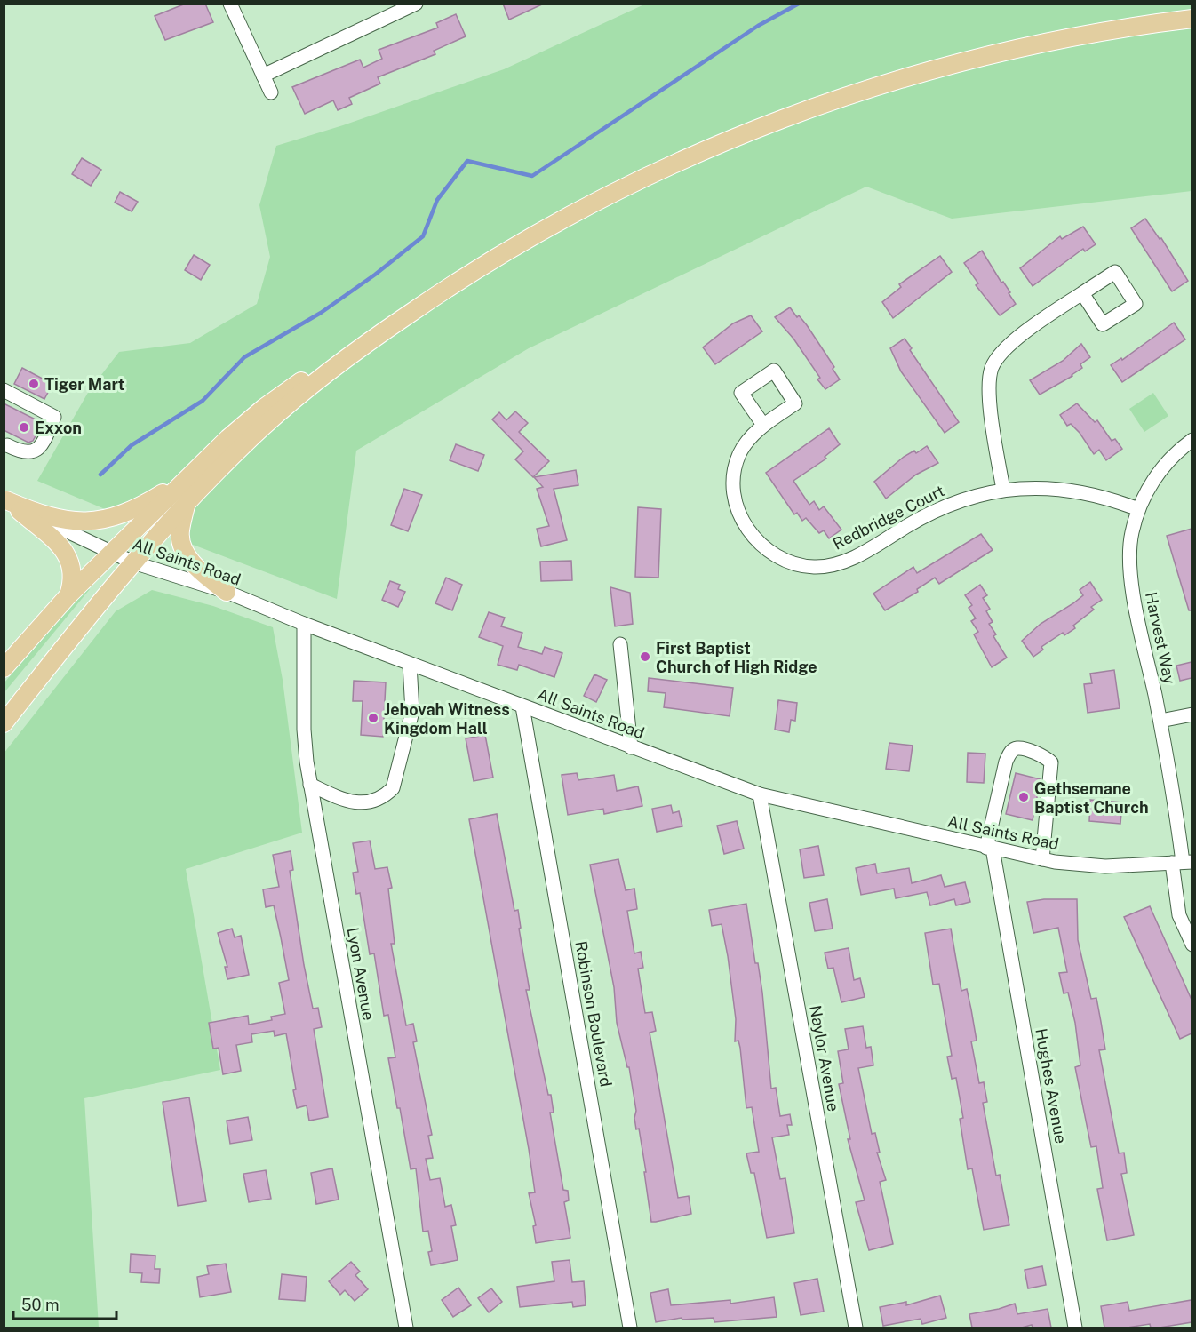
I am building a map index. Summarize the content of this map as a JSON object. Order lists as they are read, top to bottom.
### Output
{
  "streets": {
    "street": [
      "Redbridge Court",
      "All Saints Road",
      "Harvest Way",
      "Lyon Avenue",
      "Robinson Boulevard",
      "Naylor Avenue",
      "Hughes Avenue"
    ]
  },
  "crossings": [
    ["Redbridge Court", "Harvest Way"],
    ["All Saints Road", "Harvest Way"],
    ["All Saints Road", "Lyon Avenue"],
    ["All Saints Road", "Robinson Boulevard"],
    ["All Saints Road", "Naylor Avenue"],
    ["All Saints Road", "Hughes Avenue"]
  ],
  "places": [
    "Tiger Mart",
    "Exxon",
    "First Baptist Church of High Ridge",
    "Jehovah Witness Kingdom Hall",
    "Gethsemane Baptist Church"
  ],
  "scale_bar": "50 m"
}
